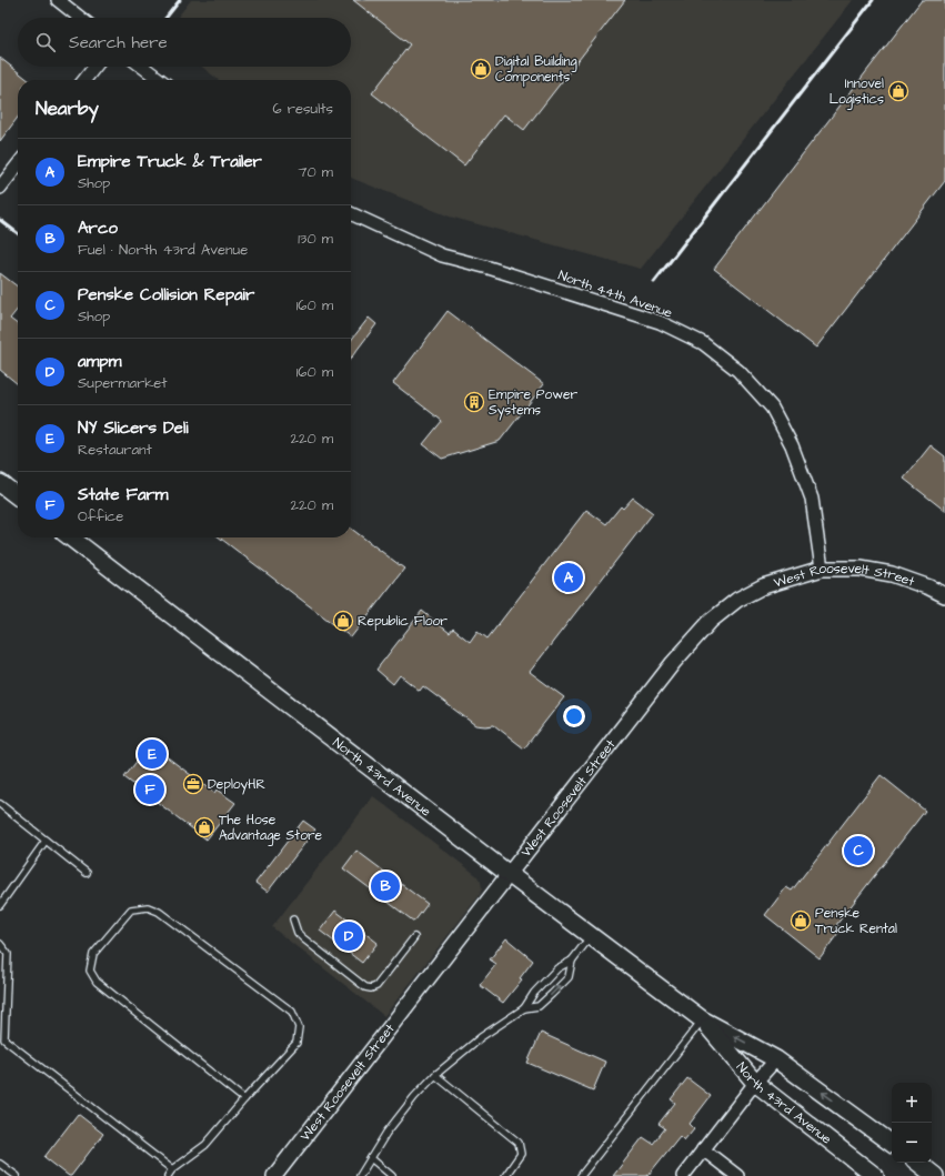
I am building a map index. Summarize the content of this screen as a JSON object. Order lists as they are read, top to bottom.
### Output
{
  "streets": {
    "main road": ["North 43rd Avenue"],
    "street": ["North 44th Avenue", "West Roosevelt Street"]
  },
  "crossings": [
    ["North 44th Avenue", "West Roosevelt Street"],
    ["West Roosevelt Street", "North 43rd Avenue"]
  ],
  "places": {
    "shop": [
      "Digital Building Components",
      "Innovel Logistics",
      "Republic Floor",
      "The Hose Advantage Store",
      "Penske Truck Rental"
    ],
    "building": ["Empire Power Systems"],
    "office": ["DeployHR"]
  },
  "page": {
    "search": "Search here",
    "heading": ["Nearby", "6 results"],
    "list": [
      {
        "mark": "A",
        "name": "Empire Truck & Trailer",
        "note": "Shop",
        "value": "70 m"
      },
      {
        "mark": "B",
        "name": "Arco",
        "note": "Fuel · North 43rd Avenue",
        "value": "130 m"
      },
      {
        "mark": "C",
        "name": "Penske Collision Repair",
        "note": "Shop",
        "value": "160 m"
      },
      {
        "mark": "D",
        "name": "ampm",
        "note": "Supermarket",
        "value": "160 m"
      },
      {
        "mark": "E",
        "name": "NY Slicers Deli",
        "note": "Restaurant",
        "value": "220 m"
      },
      {
        "mark": "F",
        "name": "State Farm",
        "note": "Office",
        "value": "220 m"
      }
    ],
    "pins": [
      "A",
      "E",
      "F",
      "C",
      "B",
      "D"
    ],
    "map_buttons": ["+", "−"]
  }
}
